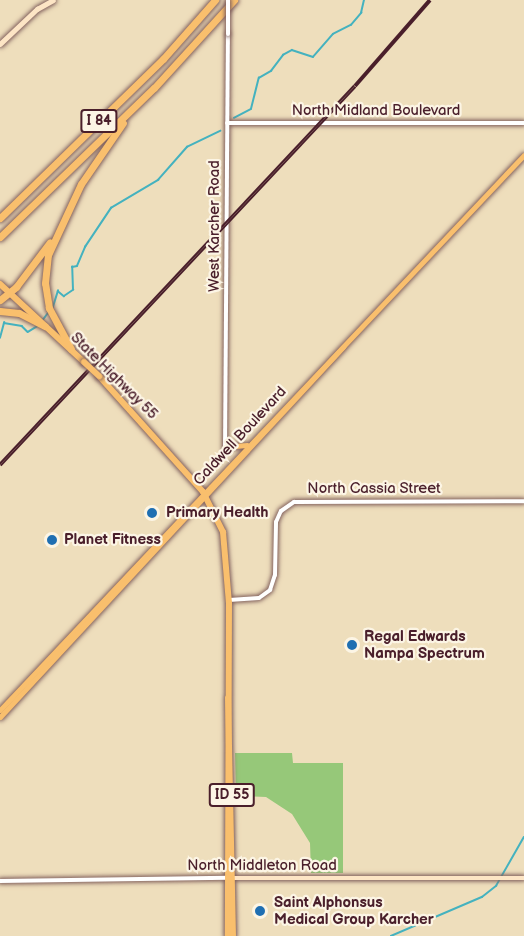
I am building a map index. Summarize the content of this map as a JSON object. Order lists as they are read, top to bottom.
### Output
{
  "streets": {
    "highway": ["I 84", "State Highway 55", "ID 55"],
    "main road": ["Caldwell Boulevard", "North Middleton Road"],
    "street": ["North Midland Boulevard", "West Karcher Road", "North Cassia Street"]
  },
  "crossings": [
    ["North Midland Boulevard", "West Karcher Road"],
    ["I 84", "ID 55"],
    ["State Highway 55", "Caldwell Boulevard"],
    ["State Highway 55", "ID 55"],
    ["Caldwell Boulevard", "ID 55"],
    ["North Cassia Street", "ID 55"],
    ["ID 55", "North Middleton Road"]
  ],
  "places": [
    "Primary Health",
    "Planet Fitness",
    "Regal Edwards Nampa Spectrum",
    "Saint Alphonsus Medical Group Karcher"
  ]
}
